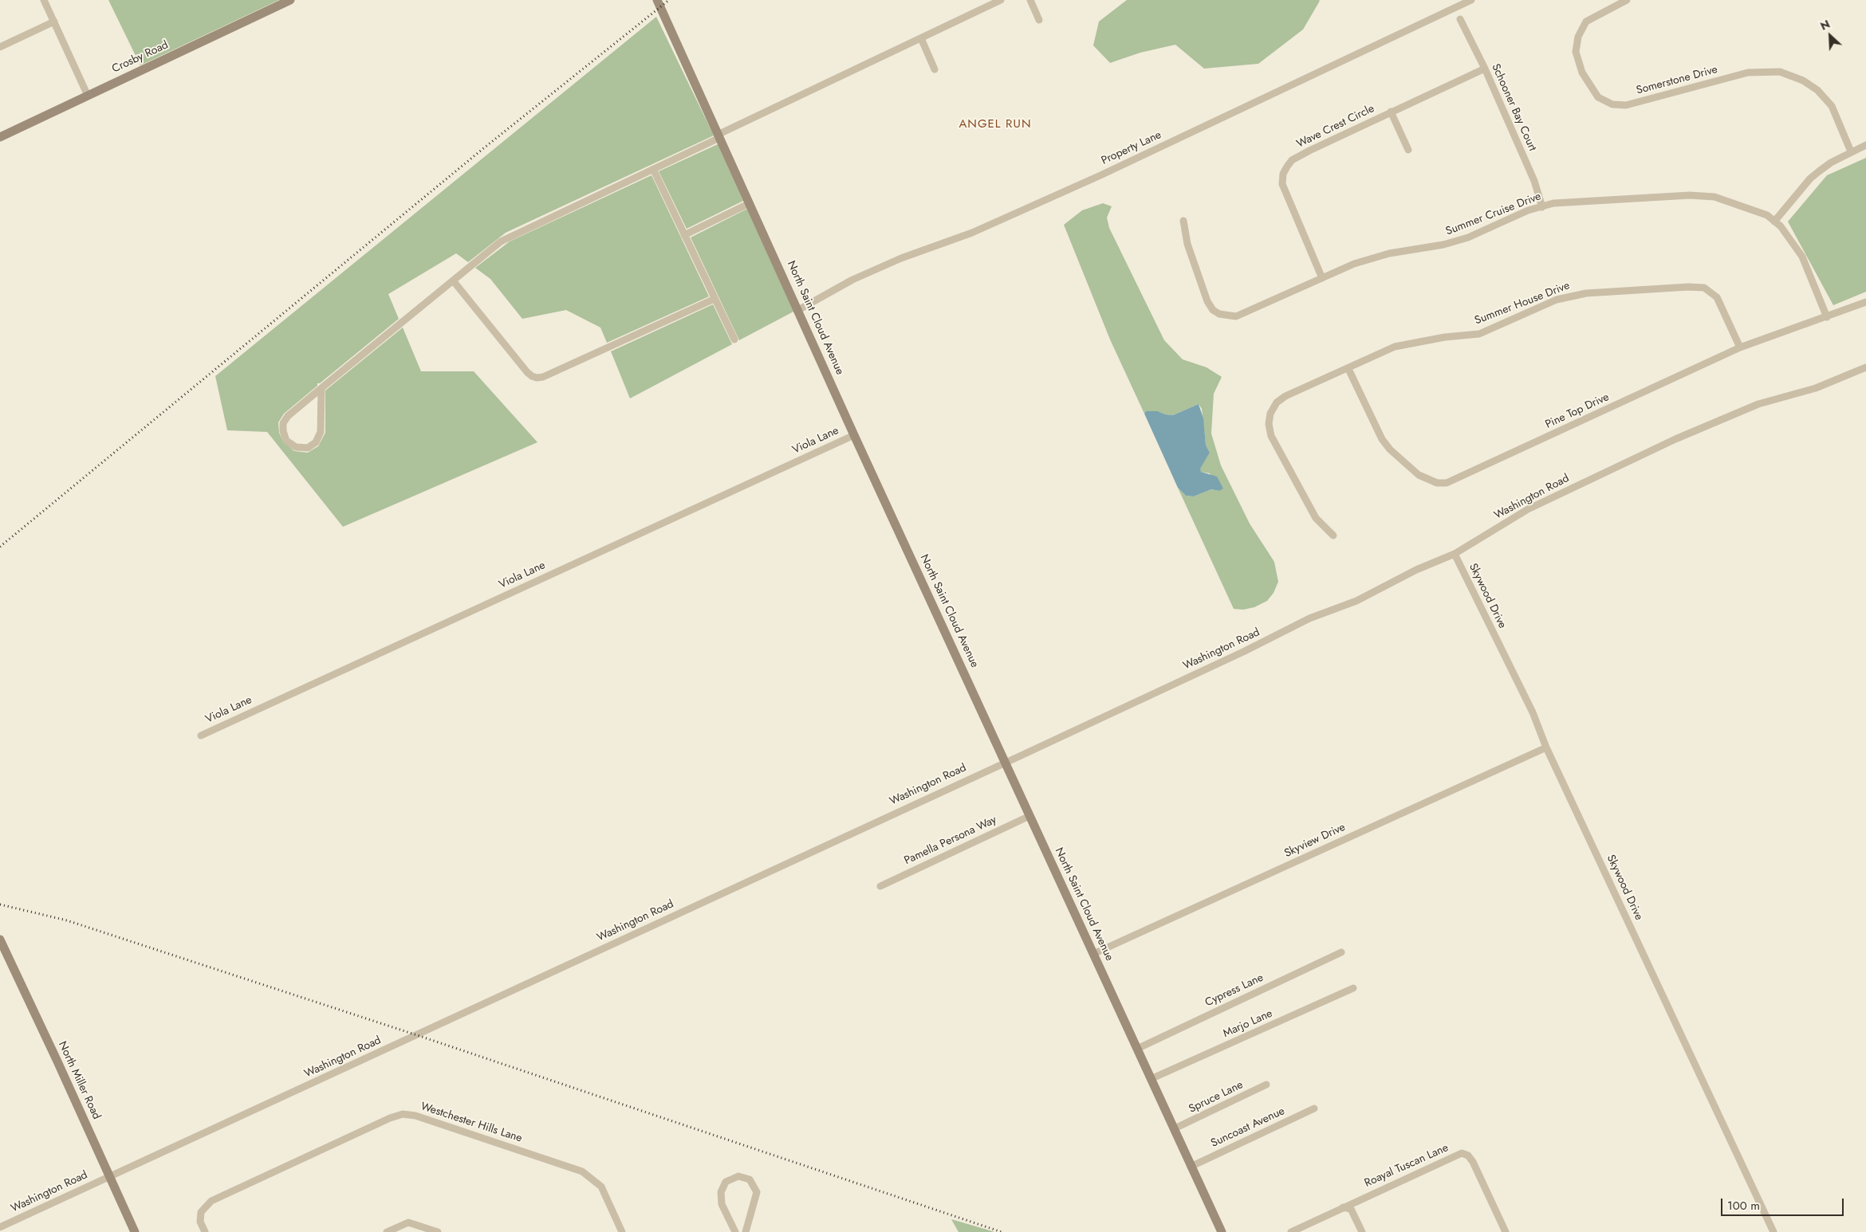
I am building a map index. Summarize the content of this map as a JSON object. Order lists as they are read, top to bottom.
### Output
{
  "streets": {
    "street": [
      "Crosby Road",
      "Somerstone Drive",
      "Schooner Bay Court",
      "Wave Crest Circle",
      "Property Lane",
      "Summer Cruise Drive",
      "Summer House Drive",
      "North Saint Cloud Avenue",
      "Pine Top Drive",
      "Viola Lane",
      "Washington Road",
      "Skywood Drive",
      "Pamella Persona Way",
      "Skyview Drive",
      "Cypress Lane",
      "Marjo Lane",
      "North Miller Road",
      "Spruce Lane",
      "Westchester Hills Lane",
      "Suncoast Avenue",
      "Roayal Tuscan Lane"
    ]
  },
  "crossings": [
    ["Schooner Bay Court", "Wave Crest Circle"],
    ["Schooner Bay Court", "Summer Cruise Drive"],
    ["Wave Crest Circle", "Summer Cruise Drive"],
    ["Property Lane", "North Saint Cloud Avenue"],
    ["Summer Cruise Drive", "Pine Top Drive"],
    ["Summer House Drive", "Pine Top Drive"],
    ["North Saint Cloud Avenue", "Viola Lane"],
    ["North Saint Cloud Avenue", "Washington Road"],
    ["North Saint Cloud Avenue", "Pamella Persona Way"],
    ["North Saint Cloud Avenue", "Skyview Drive"],
    ["North Saint Cloud Avenue", "Cypress Lane"],
    ["North Saint Cloud Avenue", "Marjo Lane"],
    ["North Saint Cloud Avenue", "Spruce Lane"],
    ["North Saint Cloud Avenue", "Suncoast Avenue"],
    ["Washington Road", "Skywood Drive"],
    ["Washington Road", "North Miller Road"],
    ["Skywood Drive", "Skyview Drive"]
  ],
  "districts": ["ANGEL RUN"],
  "scale_bar": "100 m",
  "north": "top left"
}
